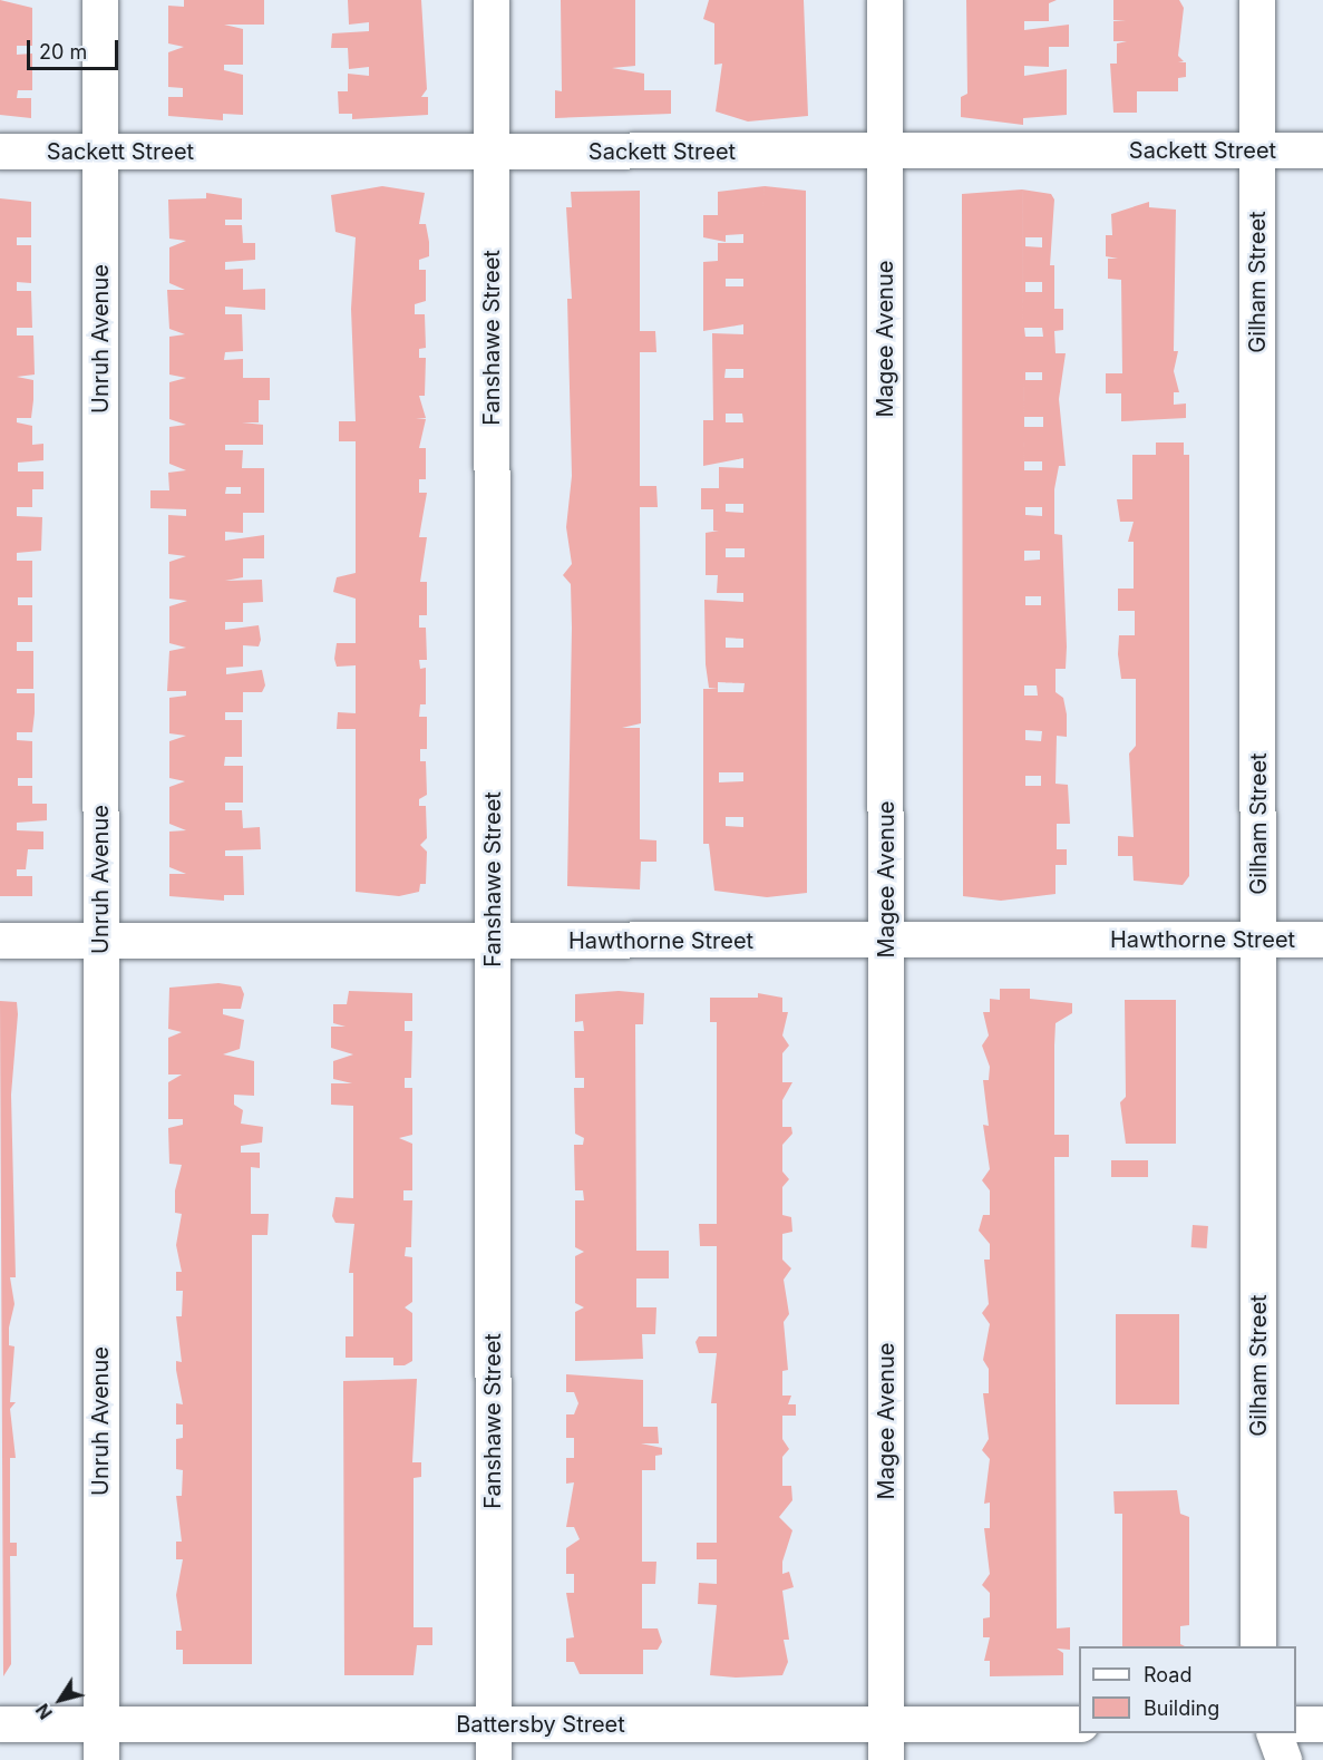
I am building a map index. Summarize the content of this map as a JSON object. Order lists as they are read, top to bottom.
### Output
{
  "streets": {
    "street": [
      "Sackett Street",
      "Gilham Street",
      "Fanshawe Street",
      "Unruh Avenue",
      "Magee Avenue",
      "Hawthorne Street",
      "Battersby Street"
    ]
  },
  "crossings": [
    ["Sackett Street", "Gilham Street"],
    ["Sackett Street", "Fanshawe Street"],
    ["Sackett Street", "Unruh Avenue"],
    ["Sackett Street", "Magee Avenue"],
    ["Gilham Street", "Hawthorne Street"],
    ["Fanshawe Street", "Hawthorne Street"],
    ["Fanshawe Street", "Battersby Street"],
    ["Unruh Avenue", "Hawthorne Street"],
    ["Unruh Avenue", "Battersby Street"],
    ["Magee Avenue", "Hawthorne Street"],
    ["Magee Avenue", "Battersby Street"]
  ],
  "legend": ["Road", "Building"],
  "scale_bar": "20 m",
  "north": "bottom left"
}
